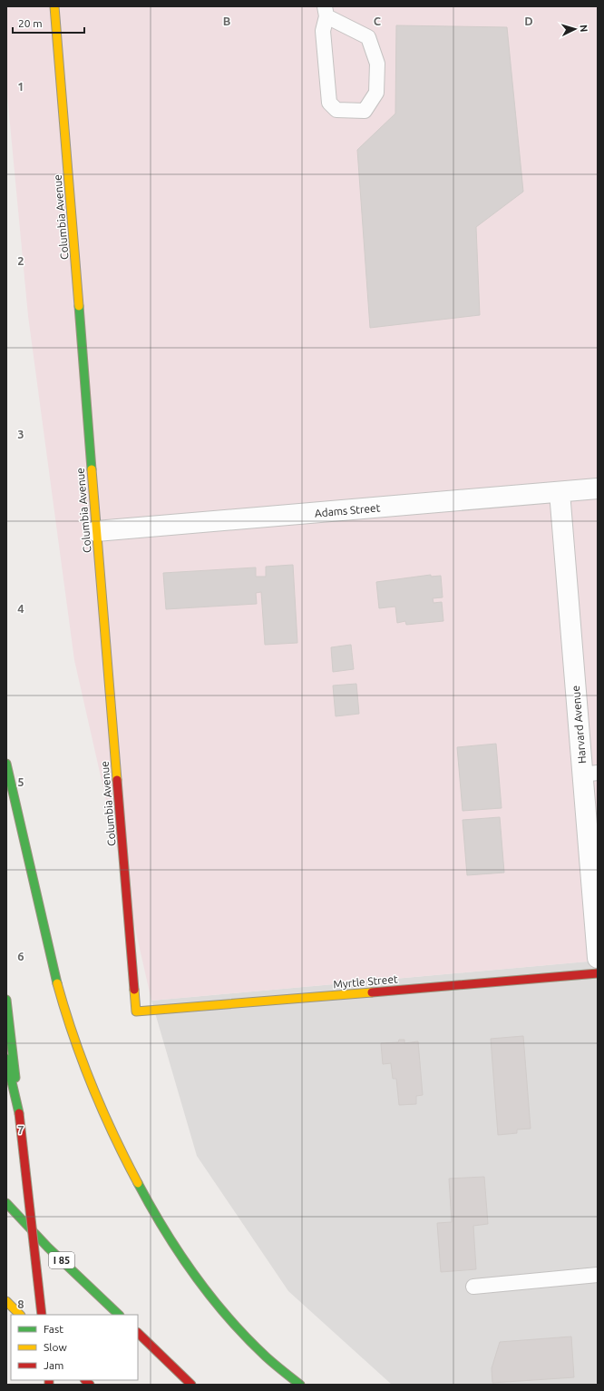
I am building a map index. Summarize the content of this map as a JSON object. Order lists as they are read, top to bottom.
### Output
{
  "streets": {
    "main road": ["Columbia Avenue", "Myrtle Street", "I 85"],
    "street": ["Adams Street", "Harvard Avenue"]
  },
  "crossings": [
    ["Columbia Avenue", "Adams Street"],
    ["Columbia Avenue", "Myrtle Street"],
    ["Adams Street", "Harvard Avenue"]
  ],
  "legend": ["Fast", "Slow", "Jam"],
  "scale_bar": "20 m",
  "north": "right",
  "grid": {
    "columns": ["B", "C", "D"],
    "rows": [
      "1",
      "2",
      "3",
      "4",
      "5",
      "6",
      "7",
      "8"
    ]
  }
}
